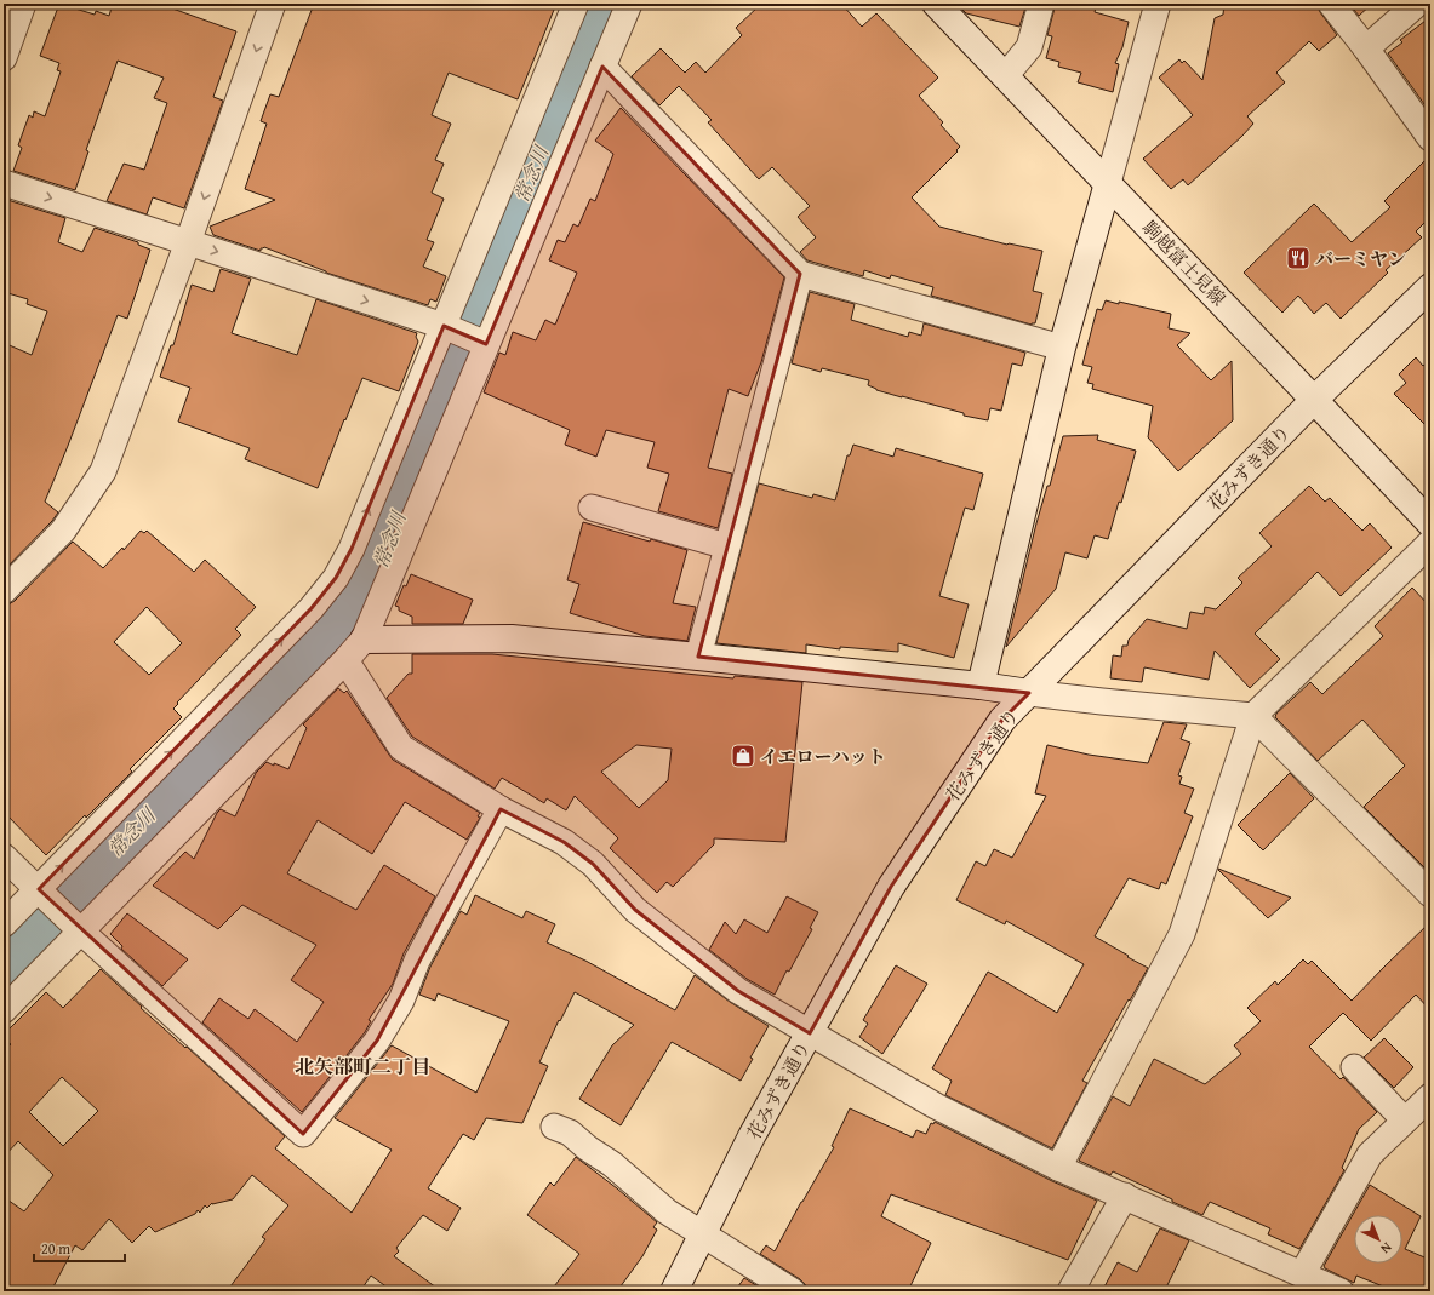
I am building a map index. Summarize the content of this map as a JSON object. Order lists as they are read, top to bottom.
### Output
{
  "streets": {
    "street": ["駒越富士見線", "花みずき通り"]
  },
  "crossings": [
    ["駒越富士見線", "花みずき通り"]
  ],
  "districts": ["北矢部町二丁目"],
  "water": ["常念川"],
  "places": {
    "restaurant": ["バーミヤン"],
    "shop": ["イエローハット"]
  },
  "scale_bar": "20 m",
  "north": "bottom right"
}
